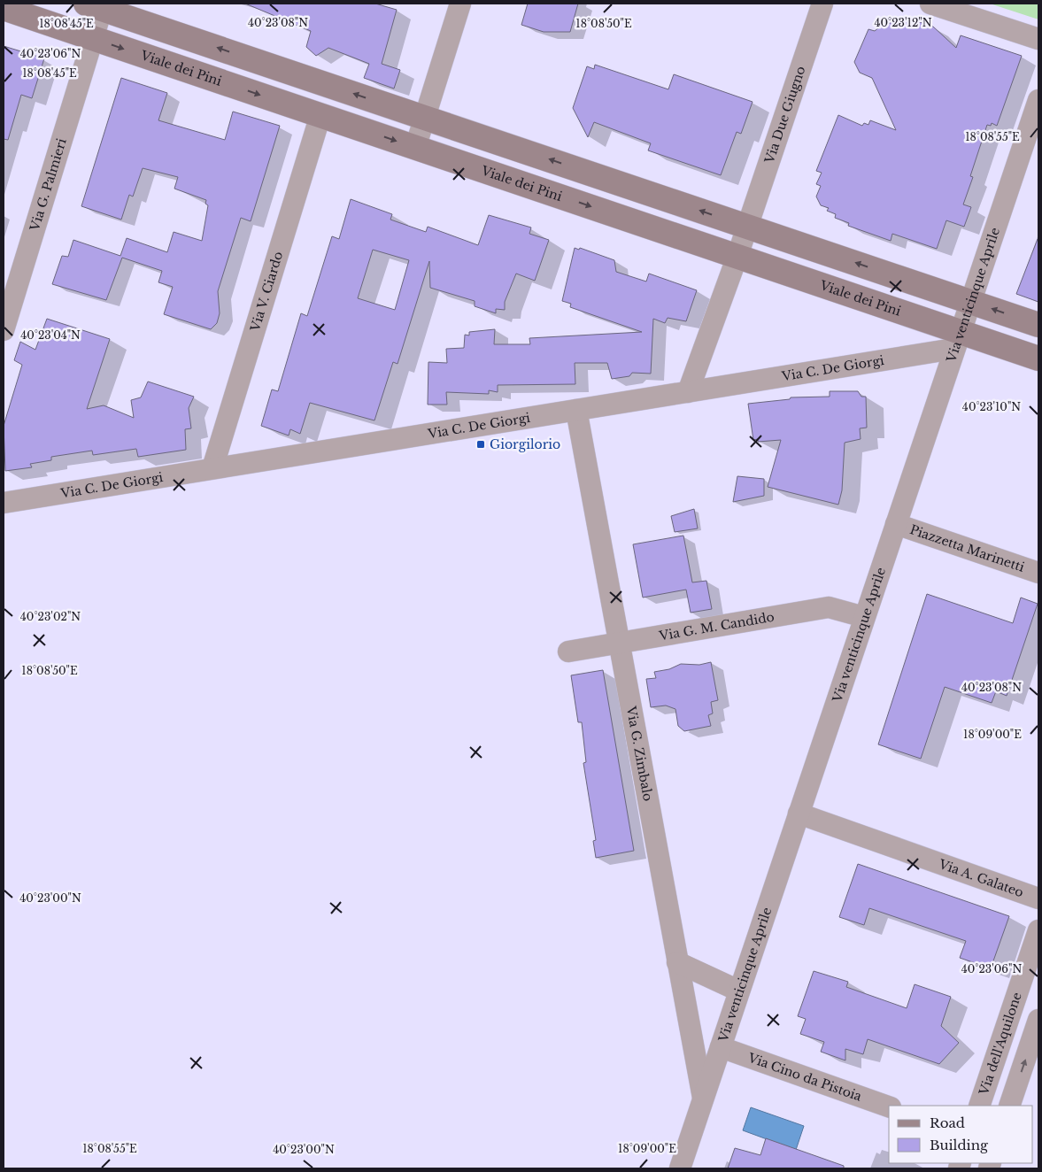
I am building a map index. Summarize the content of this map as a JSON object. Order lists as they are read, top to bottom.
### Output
{
  "streets": {
    "street": [
      "Viale dei Pini",
      "Via Due Giugno",
      "Via G. Palmieri",
      "Via V. Ciardo",
      "Via venticinque Aprile",
      "Via C. De Giorgi",
      "Piazzetta Marinetti",
      "Via G. M. Candido",
      "Via G. Zimbalo",
      "Via A. Galateo",
      "Via dell'Aquilone",
      "Via Cino da Pistoia"
    ]
  },
  "crossings": [
    ["Viale dei Pini", "Via Due Giugno"],
    ["Viale dei Pini", "Via G. Palmieri"],
    ["Viale dei Pini", "Via V. Ciardo"],
    ["Viale dei Pini", "Via venticinque Aprile"],
    ["Viale dei Pini", "Via C. De Giorgi"],
    ["Via Due Giugno", "Via C. De Giorgi"],
    ["Via V. Ciardo", "Via C. De Giorgi"],
    ["Via venticinque Aprile", "Via C. De Giorgi"],
    ["Via venticinque Aprile", "Piazzetta Marinetti"],
    ["Via venticinque Aprile", "Via G. M. Candido"],
    ["Via venticinque Aprile", "Via G. Zimbalo"],
    ["Via venticinque Aprile", "Via A. Galateo"],
    ["Via venticinque Aprile", "Via Cino da Pistoia"],
    ["Via C. De Giorgi", "Via G. Zimbalo"],
    ["Via G. M. Candido", "Via G. Zimbalo"]
  ],
  "places": {
    "transit": ["Giorgilorio"]
  },
  "legend": ["Road", "Building"],
  "coordinates": [
    "40°23'08\"N",
    "40°23'12\"N",
    "18°08'45\"E",
    "18°08'50\"E",
    "40°23'06\"N",
    "18°08'55\"E",
    "40°23'04\"N",
    "40°23'10\"N",
    "40°23'02\"N",
    "18°09'00\"E",
    "40°23'00\"N"
  ]
}
